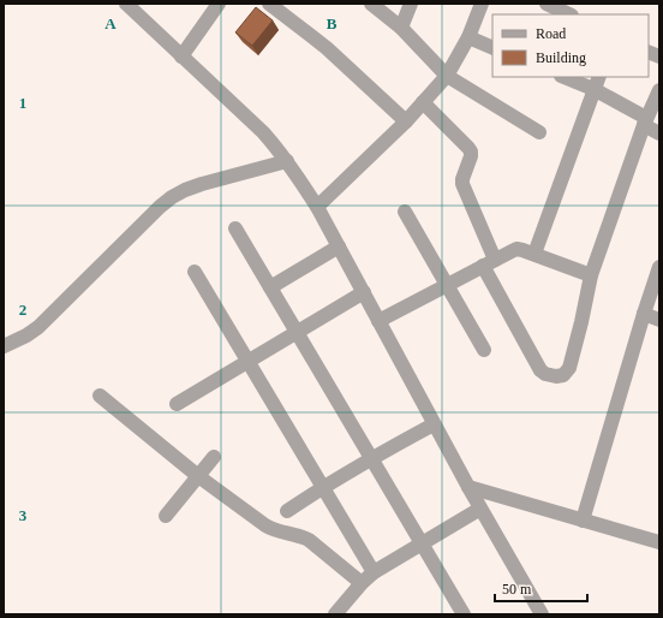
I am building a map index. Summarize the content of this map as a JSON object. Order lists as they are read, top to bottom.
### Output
{
  "legend": ["Road", "Building"],
  "scale_bar": "50 m",
  "grid": {
    "columns": ["A", "B"],
    "rows": ["1", "2", "3"]
  }
}
